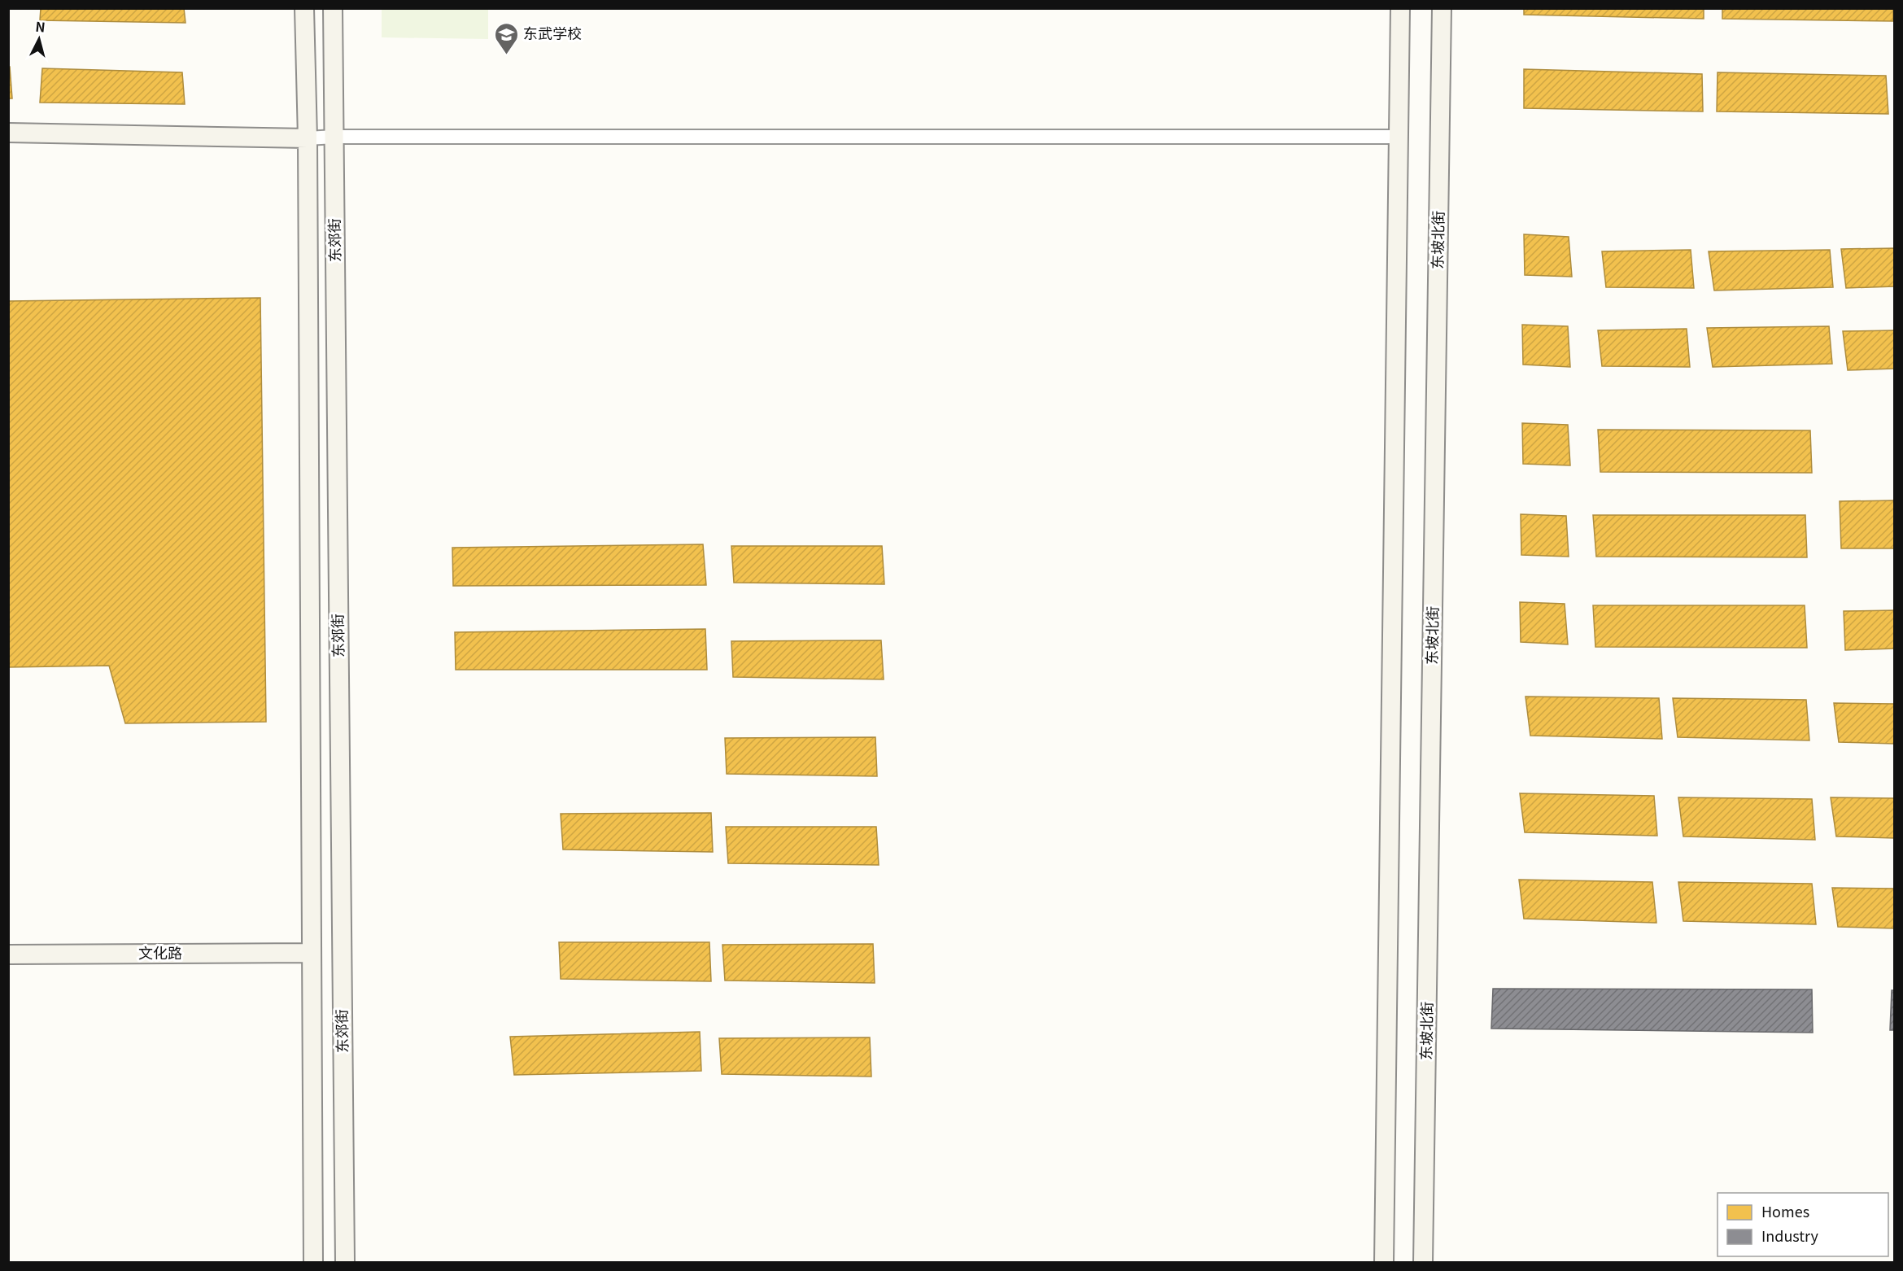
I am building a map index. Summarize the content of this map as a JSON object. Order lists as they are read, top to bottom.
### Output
{
  "streets": {
    "main road": ["东郊街", "东坡北街", "文化路"]
  },
  "crossings": [
    ["东郊街", "文化路"]
  ],
  "places": {
    "school or university": ["东武学校"]
  },
  "legend": ["Homes", "Industry"],
  "north": "top"
}
